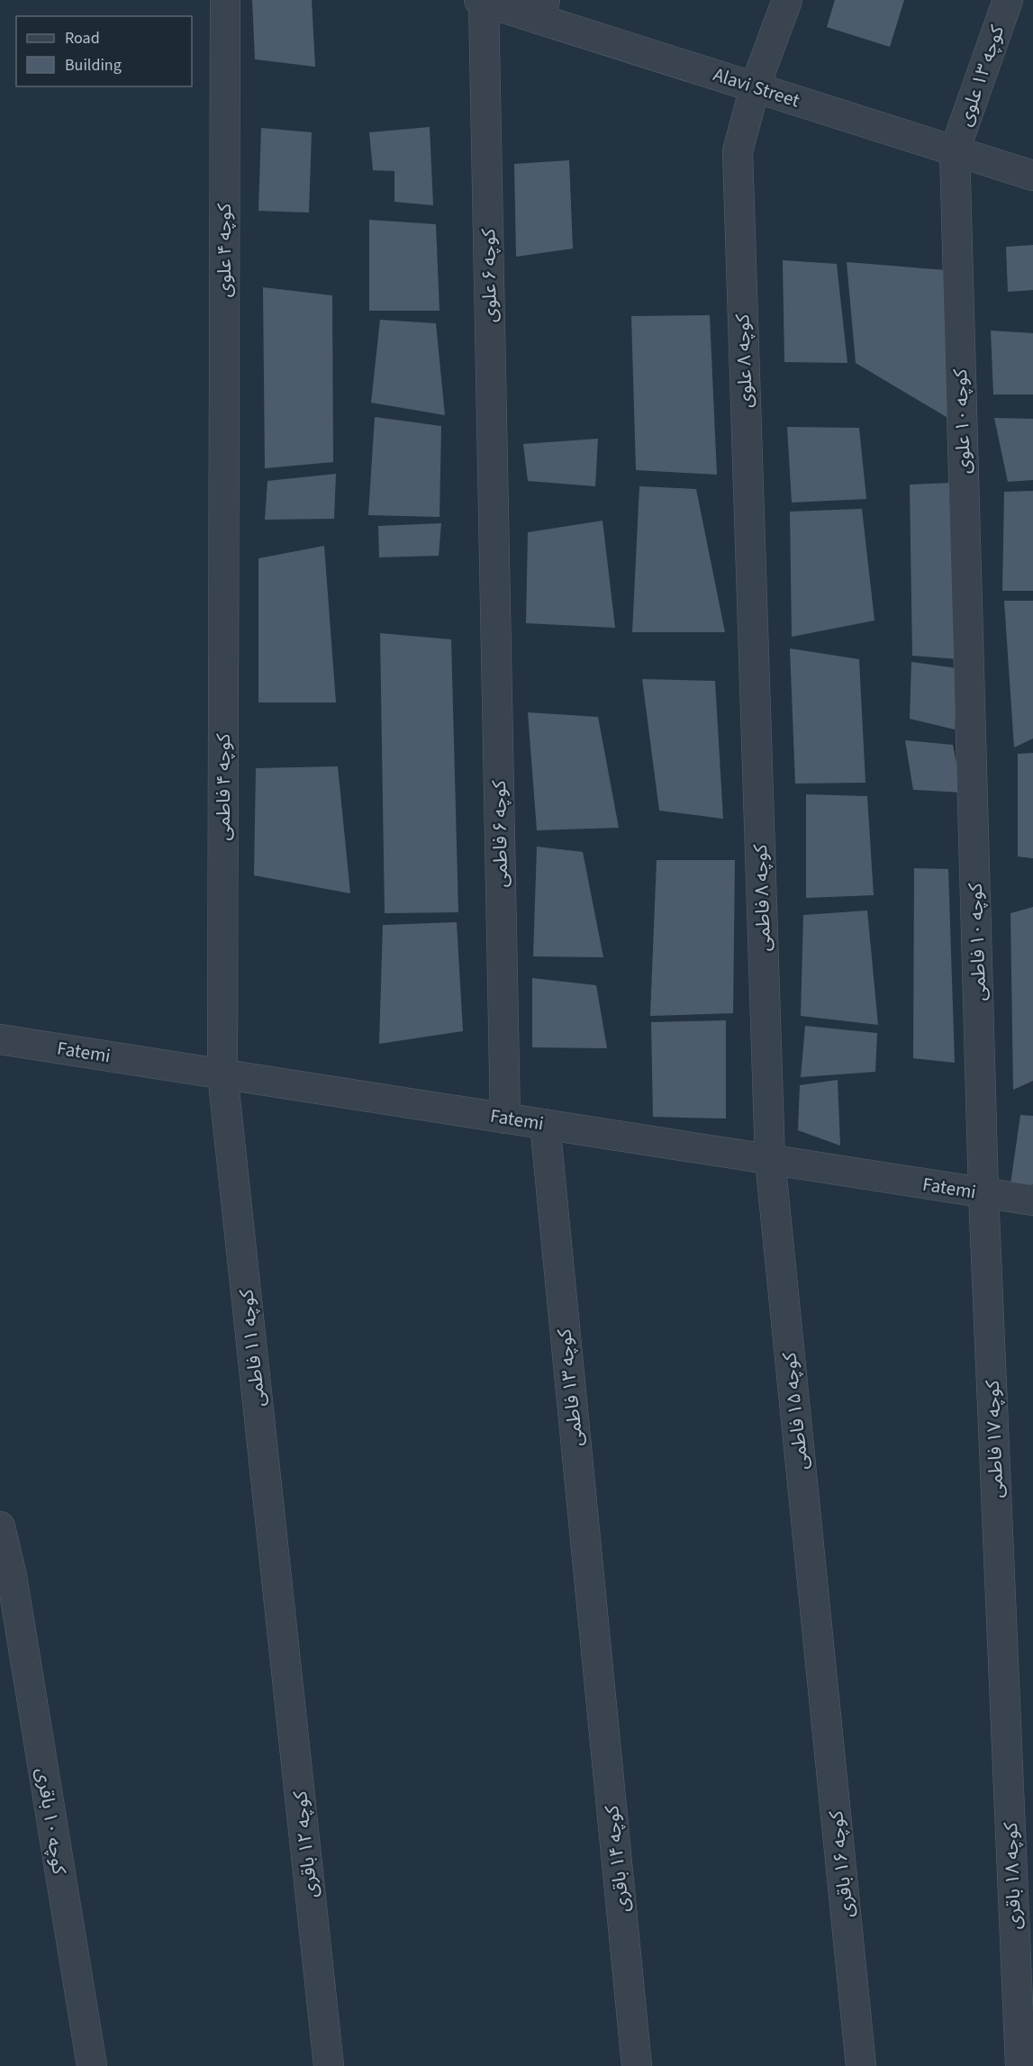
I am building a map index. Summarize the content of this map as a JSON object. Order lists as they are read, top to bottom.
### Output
{
  "streets": {
    "street": [
      "کوچه ۱۳ علوی",
      "Alavi Street",
      "کوچه ۴ علوی",
      "کوچه ۶ علوی",
      "کوچه ۸ علوی",
      "کوچه ۱۰ علوی",
      "کوچه ۴ فاطمی",
      "کوچه ۶ فاطمی",
      "کوچه ۸ فاطمی",
      "کوچه ۱۰ فاطمی",
      "Fatemi",
      "کوچه ۱۱ فاطمی",
      "کوچه ۱۳ فاطمی",
      "کوچه ۱۵ فاطمی",
      "کوچه ۱۷ فاطمی",
      "کوچه ۱۰ باقری",
      "کوچه ۱۲ باقری",
      "کوچه ۱۴ باقری",
      "کوچه ۱۶ باقری",
      "کوچه ۱۸ باقری"
    ]
  },
  "crossings": [
    ["کوچه ۱۳ علوی", "Alavi Street"],
    ["کوچه ۱۳ علوی", "کوچه ۱۰ علوی"],
    ["Alavi Street", "کوچه ۶ علوی"],
    ["Alavi Street", "کوچه ۸ علوی"],
    ["Alavi Street", "کوچه ۱۰ علوی"],
    ["کوچه ۴ علوی", "کوچه ۴ فاطمی"],
    ["کوچه ۶ علوی", "کوچه ۶ فاطمی"],
    ["کوچه ۸ علوی", "کوچه ۸ فاطمی"],
    ["کوچه ۱۰ علوی", "کوچه ۱۰ فاطمی"],
    ["کوچه ۴ فاطمی", "Fatemi"],
    ["کوچه ۴ فاطمی", "کوچه ۱۱ فاطمی"],
    ["کوچه ۶ فاطمی", "Fatemi"],
    ["کوچه ۸ فاطمی", "Fatemi"],
    ["کوچه ۸ فاطمی", "کوچه ۱۵ فاطمی"],
    ["کوچه ۱۰ فاطمی", "Fatemi"],
    ["کوچه ۱۰ فاطمی", "کوچه ۱۷ فاطمی"],
    ["Fatemi", "کوچه ۱۱ فاطمی"],
    ["Fatemi", "کوچه ۱۳ فاطمی"],
    ["Fatemi", "کوچه ۱۵ فاطمی"],
    ["Fatemi", "کوچه ۱۷ فاطمی"],
    ["کوچه ۱۱ فاطمی", "کوچه ۱۲ باقری"],
    ["کوچه ۱۳ فاطمی", "کوچه ۱۴ باقری"],
    ["کوچه ۱۵ فاطمی", "کوچه ۱۶ باقری"],
    ["کوچه ۱۷ فاطمی", "کوچه ۱۸ باقری"]
  ],
  "legend": ["Road", "Building"]
}
